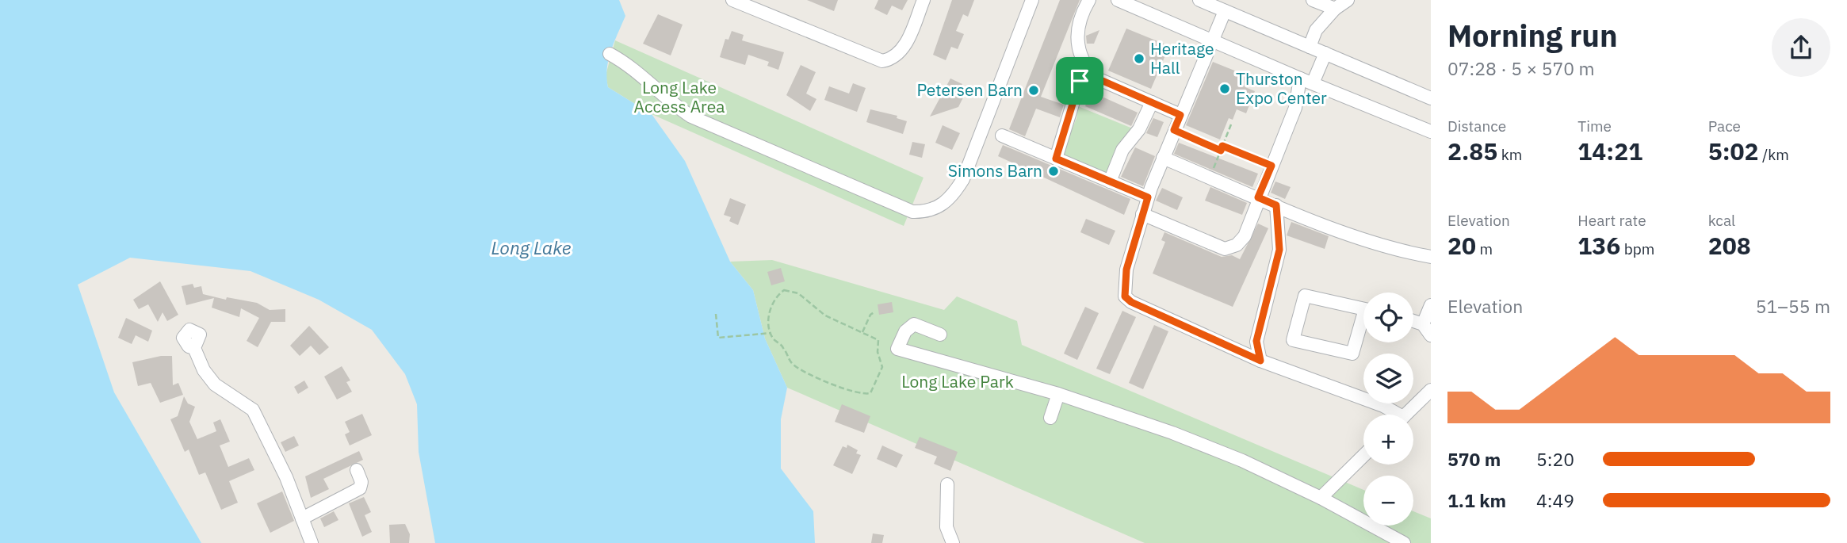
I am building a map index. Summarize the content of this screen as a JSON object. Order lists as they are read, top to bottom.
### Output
{
  "water": ["Long Lake"],
  "parks": ["Long Lake Access Area", "Long Lake Park"],
  "places": [
    "Heritage Hall",
    "Thurston Expo Center",
    "Petersen Barn",
    "Simons Barn"
  ],
  "page": {
    "heading": ["Morning run", "07:28 · 5 × 570 m"],
    "stats": [
      ["Distance", "2.85 km"],
      ["Time", "14:21"],
      ["Pace", "5:02 /km"],
      ["Elevation", "20 m"],
      ["Heart rate", "136 bpm"],
      ["kcal", "208"]
    ],
    "chart": ["Elevation", "51–55 m"],
    "map_buttons": ["+", "−"],
    "list": [
      {
        "name": "570 m",
        "note": "5:20"
      },
      {
        "name": "1.1 km",
        "note": "4:49"
      }
    ]
  }
}
